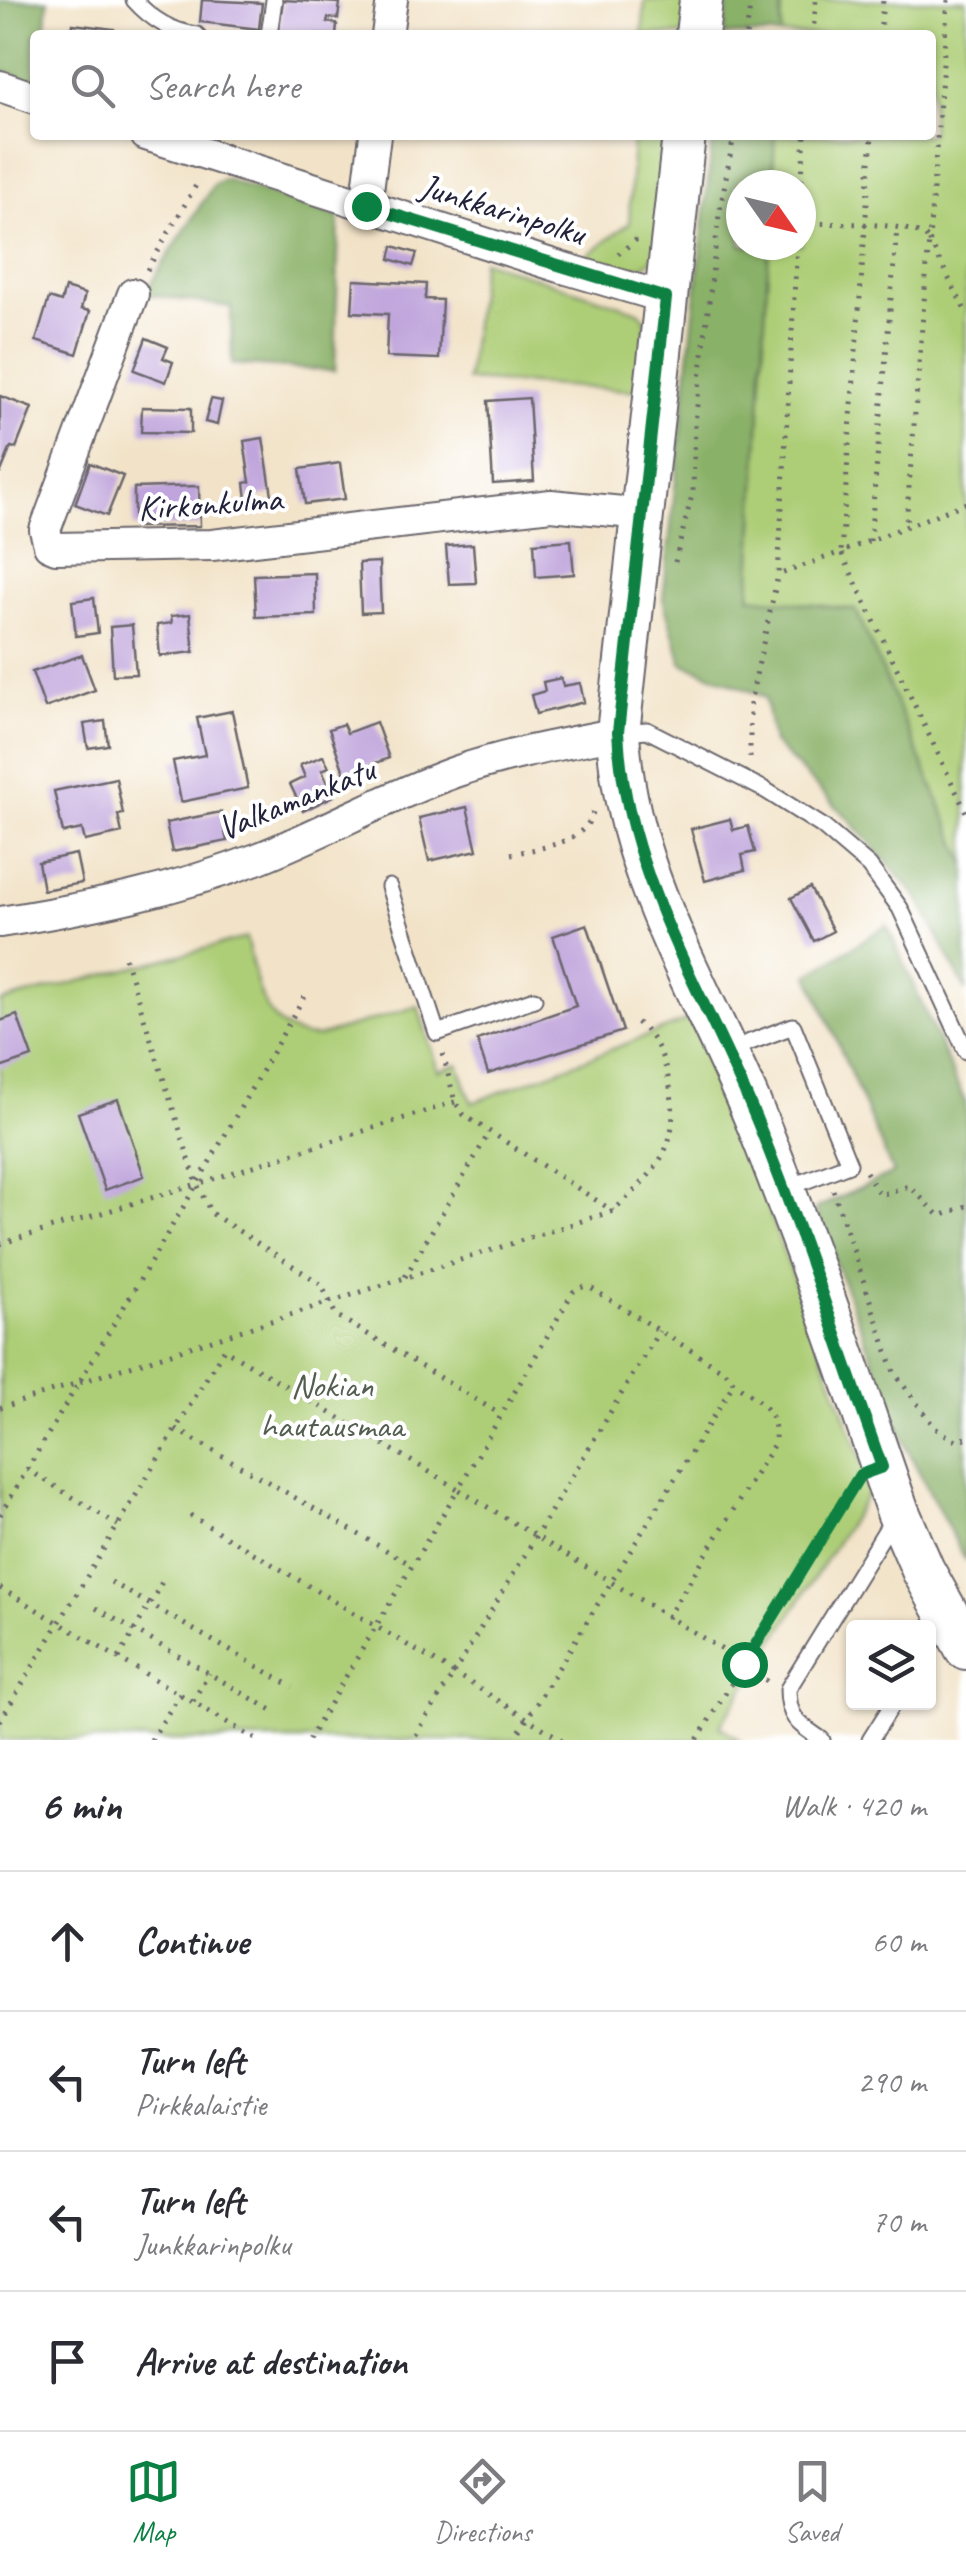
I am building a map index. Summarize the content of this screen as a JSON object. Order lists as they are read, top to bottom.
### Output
{
  "streets": {
    "street": ["Junkkarinpolku", "Kirkonkulma", "Valkamankatu"]
  },
  "parks": ["Nokian hautausmaa"],
  "north": "bottom right",
  "page": {
    "search": "Search here",
    "heading": ["6 min", "Walk · 420 m"],
    "list": [
      ["Continue", "60 m"],
      ["Turn left", "Pirkkalaistie", "290 m"],
      ["Turn left", "Junkkarinpolku", "70 m"],
      "Arrive at destination"
    ],
    "nav": ["Map", "Directions", "Saved"]
  }
}
